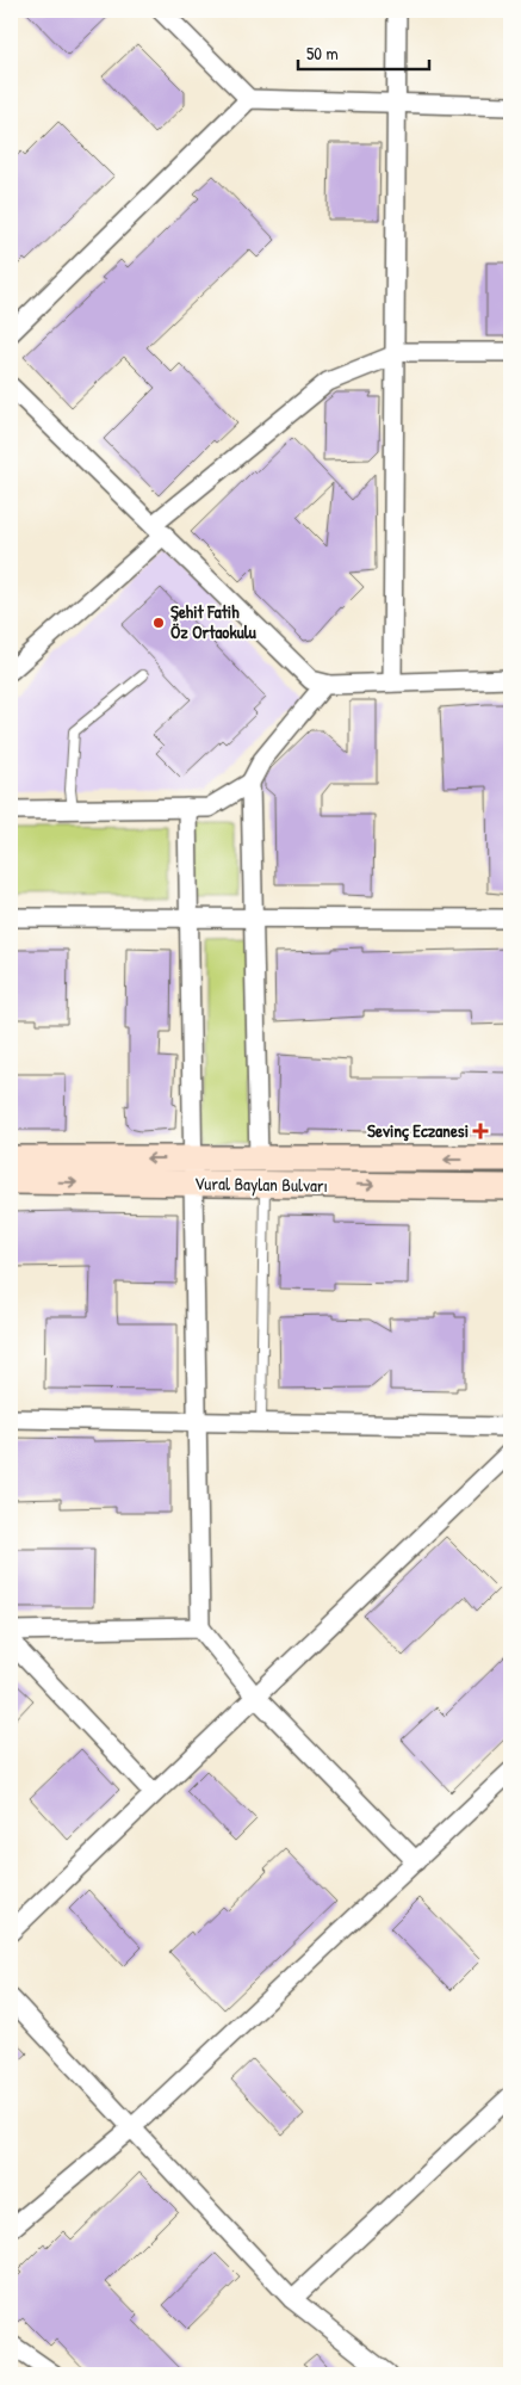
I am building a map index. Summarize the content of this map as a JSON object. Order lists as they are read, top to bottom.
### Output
{
  "streets": {
    "main road": ["Vural Baylan Bulvarı"]
  },
  "places": {
    "other": ["Şehit Fatih Öz Ortaokulu"],
    "health": ["Sevinç Eczanesi"]
  },
  "scale_bar": "50 m"
}
